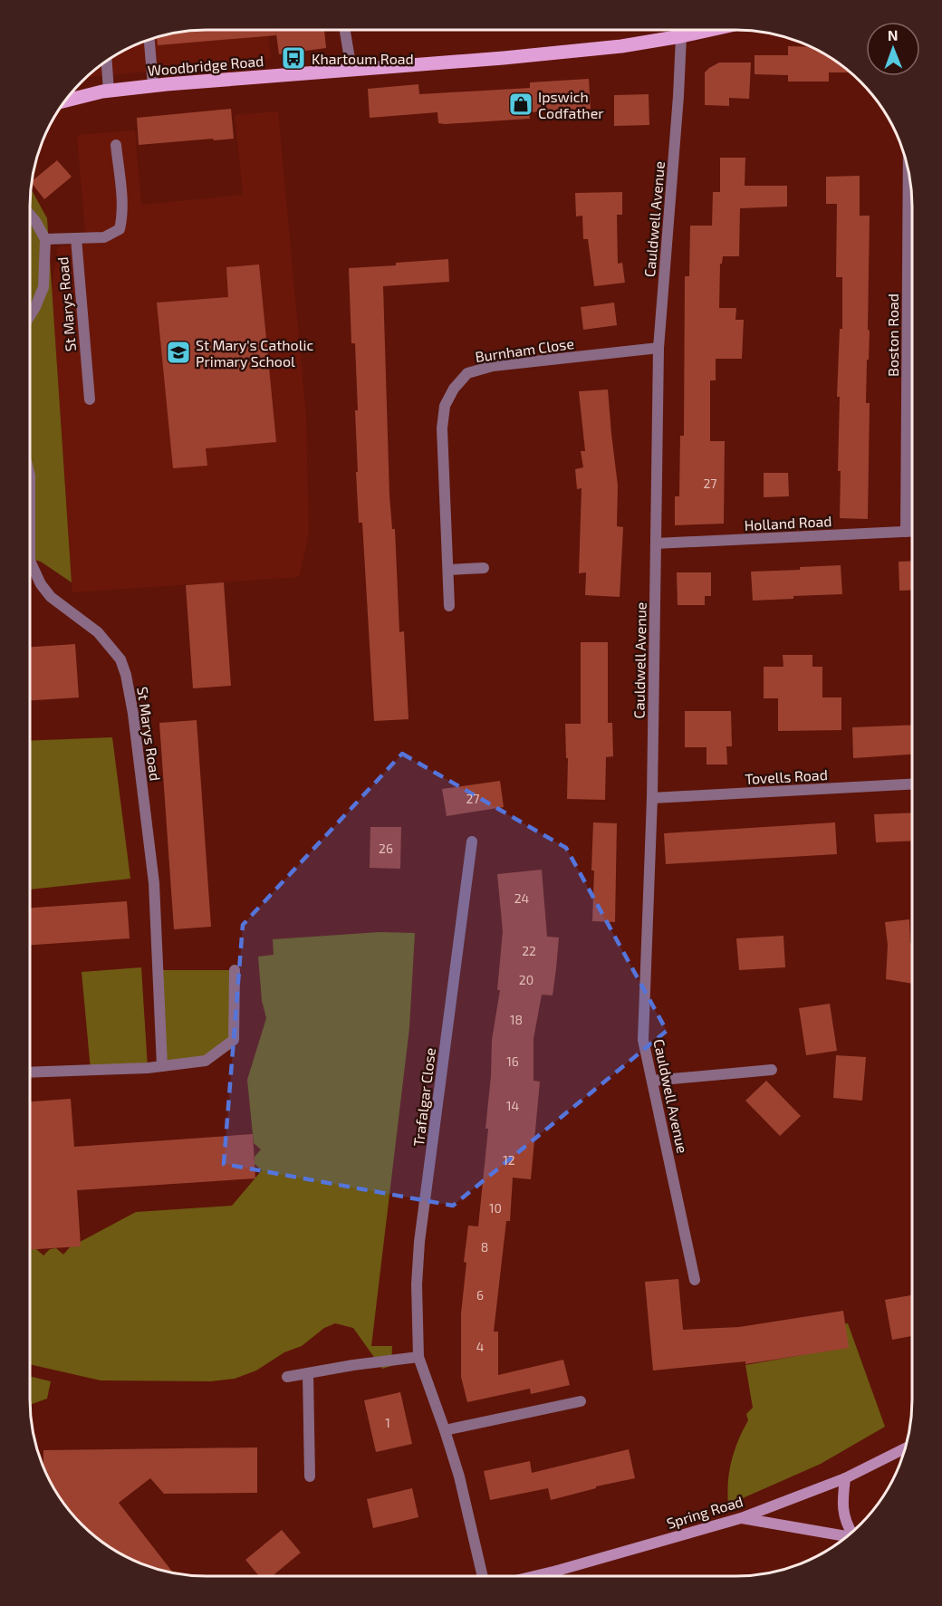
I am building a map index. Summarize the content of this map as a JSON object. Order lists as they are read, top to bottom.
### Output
{
  "streets": {
    "main road": ["Woodbridge Road"],
    "street": [
      "Cauldwell Avenue",
      "St Marys Road",
      "Boston Road",
      "Burnham Close",
      "Holland Road",
      "Tovells Road",
      "Trafalgar Close",
      "Spring Road"
    ]
  },
  "crossings": [
    ["Woodbridge Road", "Cauldwell Avenue"],
    ["Cauldwell Avenue", "Burnham Close"],
    ["Cauldwell Avenue", "Holland Road"],
    ["Cauldwell Avenue", "Tovells Road"],
    ["Boston Road", "Holland Road"]
  ],
  "places": {
    "bus stop": ["Khartoum Road"],
    "shop": ["Ipswich Codfather"],
    "school or university": ["St Mary's Catholic Primary School"]
  },
  "house_numbers": [
    "27",
    "27",
    "26",
    "24",
    "22",
    "20",
    "18",
    "16",
    "14",
    "12",
    "10",
    "8",
    "6",
    "4",
    "1"
  ],
  "north": "top"
}
